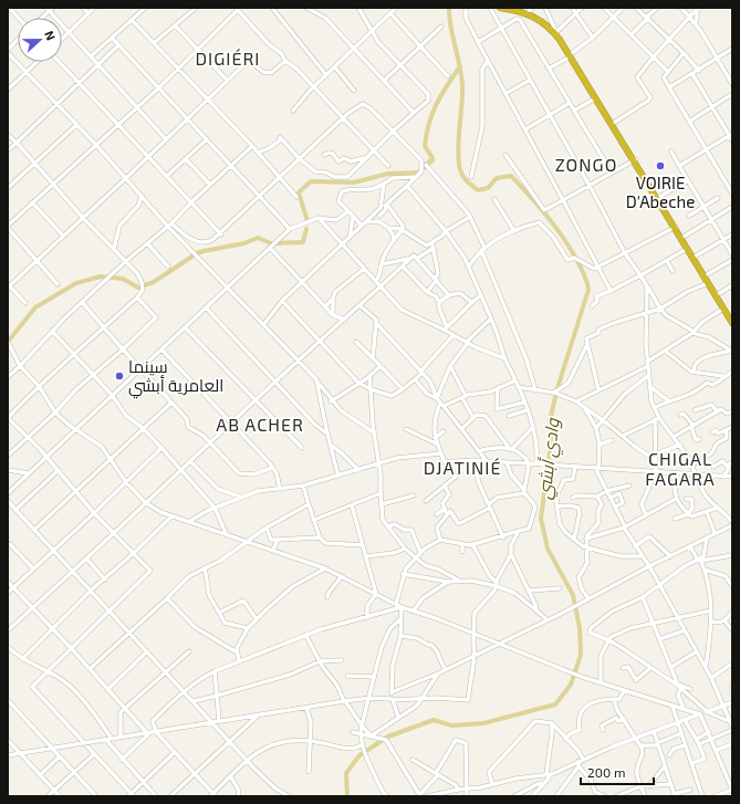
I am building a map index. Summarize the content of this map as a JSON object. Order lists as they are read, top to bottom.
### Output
{
  "districts": [
    "DIGIÉRI",
    "ZONGO",
    "AB ACHER",
    "CHIGAL FAGARA",
    "DJATINIÉ"
  ],
  "water": ["وادي أبشي"],
  "places": ["VOIRIE D'Abeche", "سينما العامرية أبشي"],
  "scale_bar": "200 m",
  "north": "right"
}
